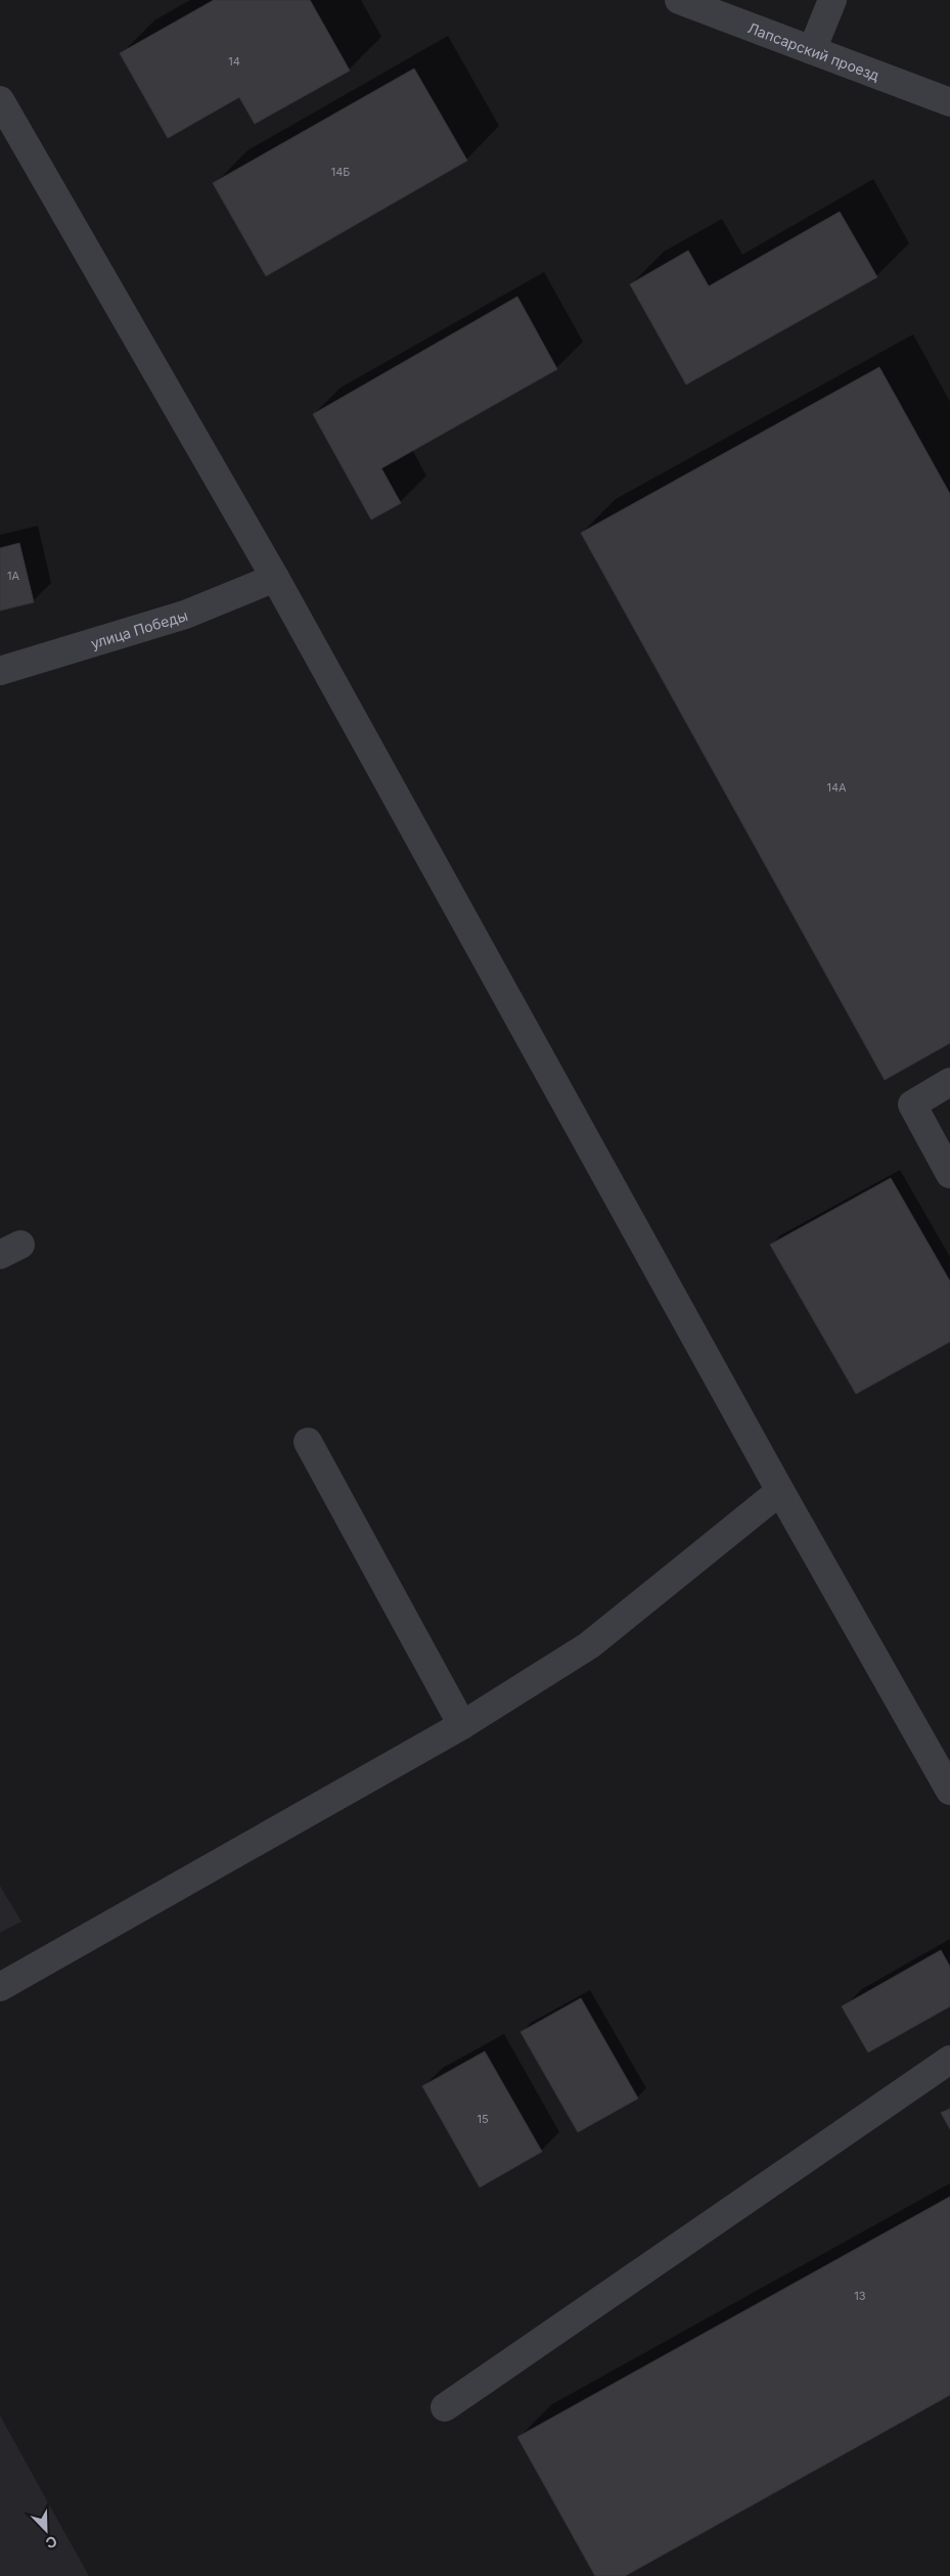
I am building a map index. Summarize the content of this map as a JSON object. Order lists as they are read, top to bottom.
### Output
{
  "streets": {
    "street": ["Лапсарский проезд", "улица Победы"]
  },
  "house_numbers": [
    "14",
    "14Б",
    "1А",
    "14А",
    "15",
    "13"
  ],
  "north": "bottom right"
}
